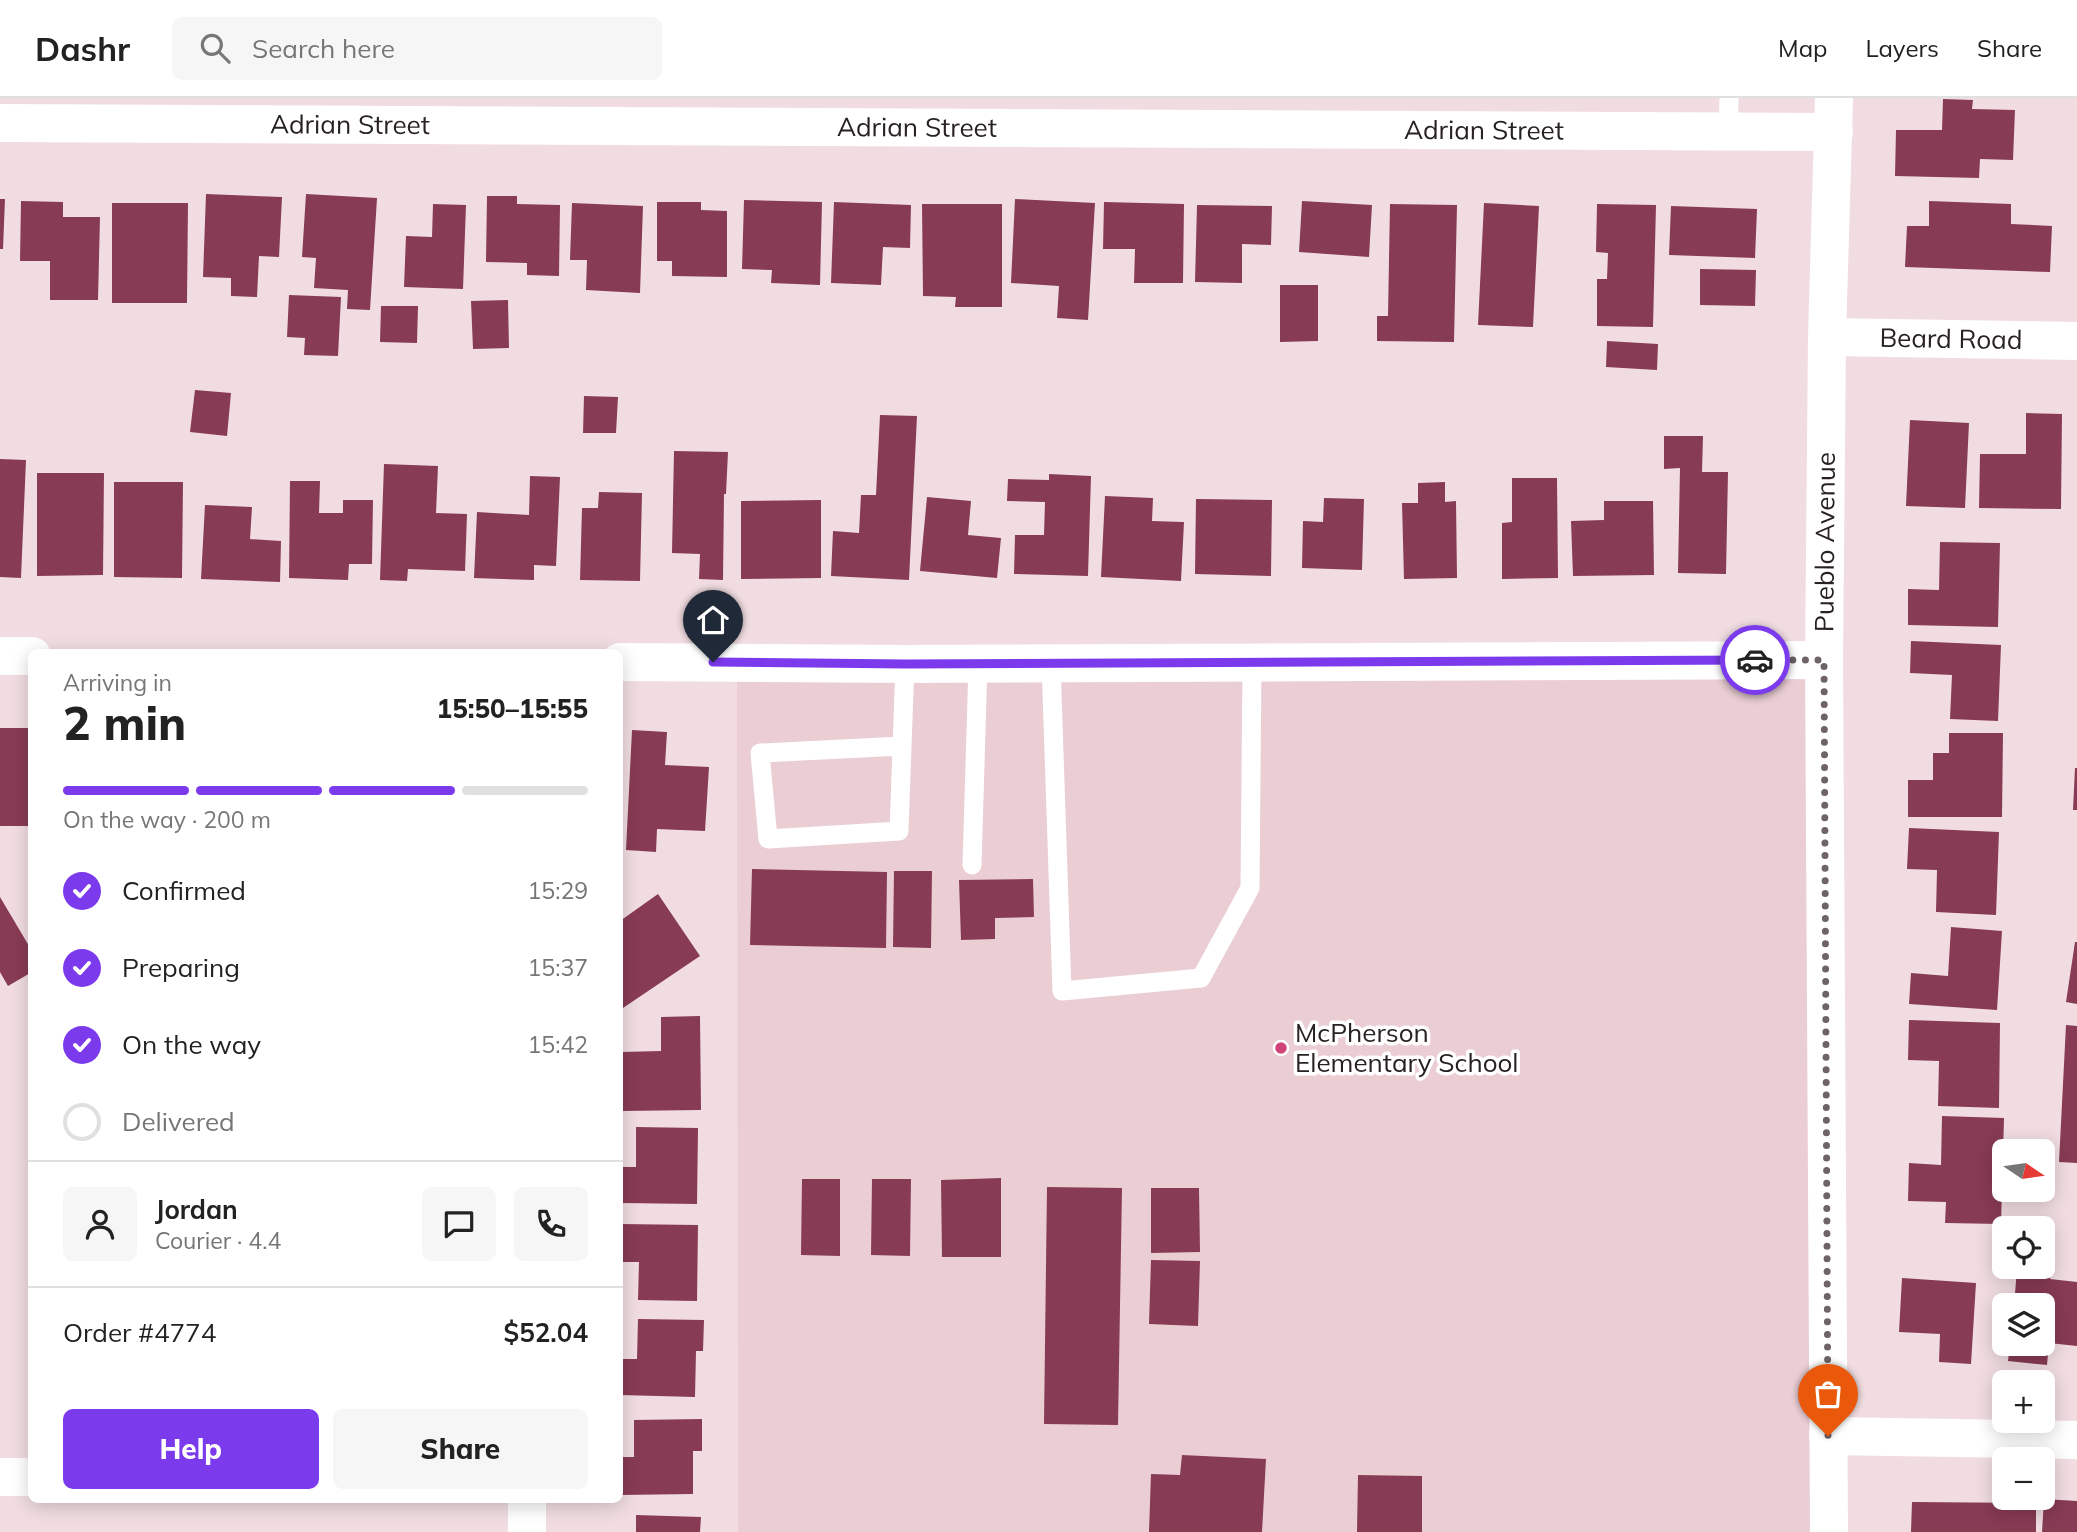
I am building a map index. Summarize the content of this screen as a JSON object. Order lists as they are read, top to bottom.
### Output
{
  "streets": {
    "street": ["Adrian Street", "Beard Road", "Pueblo Avenue"]
  },
  "crossings": [
    ["Adrian Street", "Pueblo Avenue"],
    ["Beard Road", "Pueblo Avenue"]
  ],
  "places": ["McPherson Elementary School"],
  "north": "right",
  "page": {
    "header": "Dashr",
    "search": "Search here",
    "nav": ["Map", "Layers", "Share"],
    "heading": ["2 min", "Arriving in", "15:50–15:55"],
    "panel": [
      "Jordan",
      "Courier · 4.4",
      "Order #4774",
      "$52.04"
    ],
    "bar": "On the way · 200 m",
    "list": [
      ["Confirmed", "15:29"],
      ["Preparing", "15:37"],
      ["On the way", "15:42"],
      "Delivered"
    ],
    "map_buttons": ["+", "−"],
    "buttons": ["Help", "Share"]
  }
}
